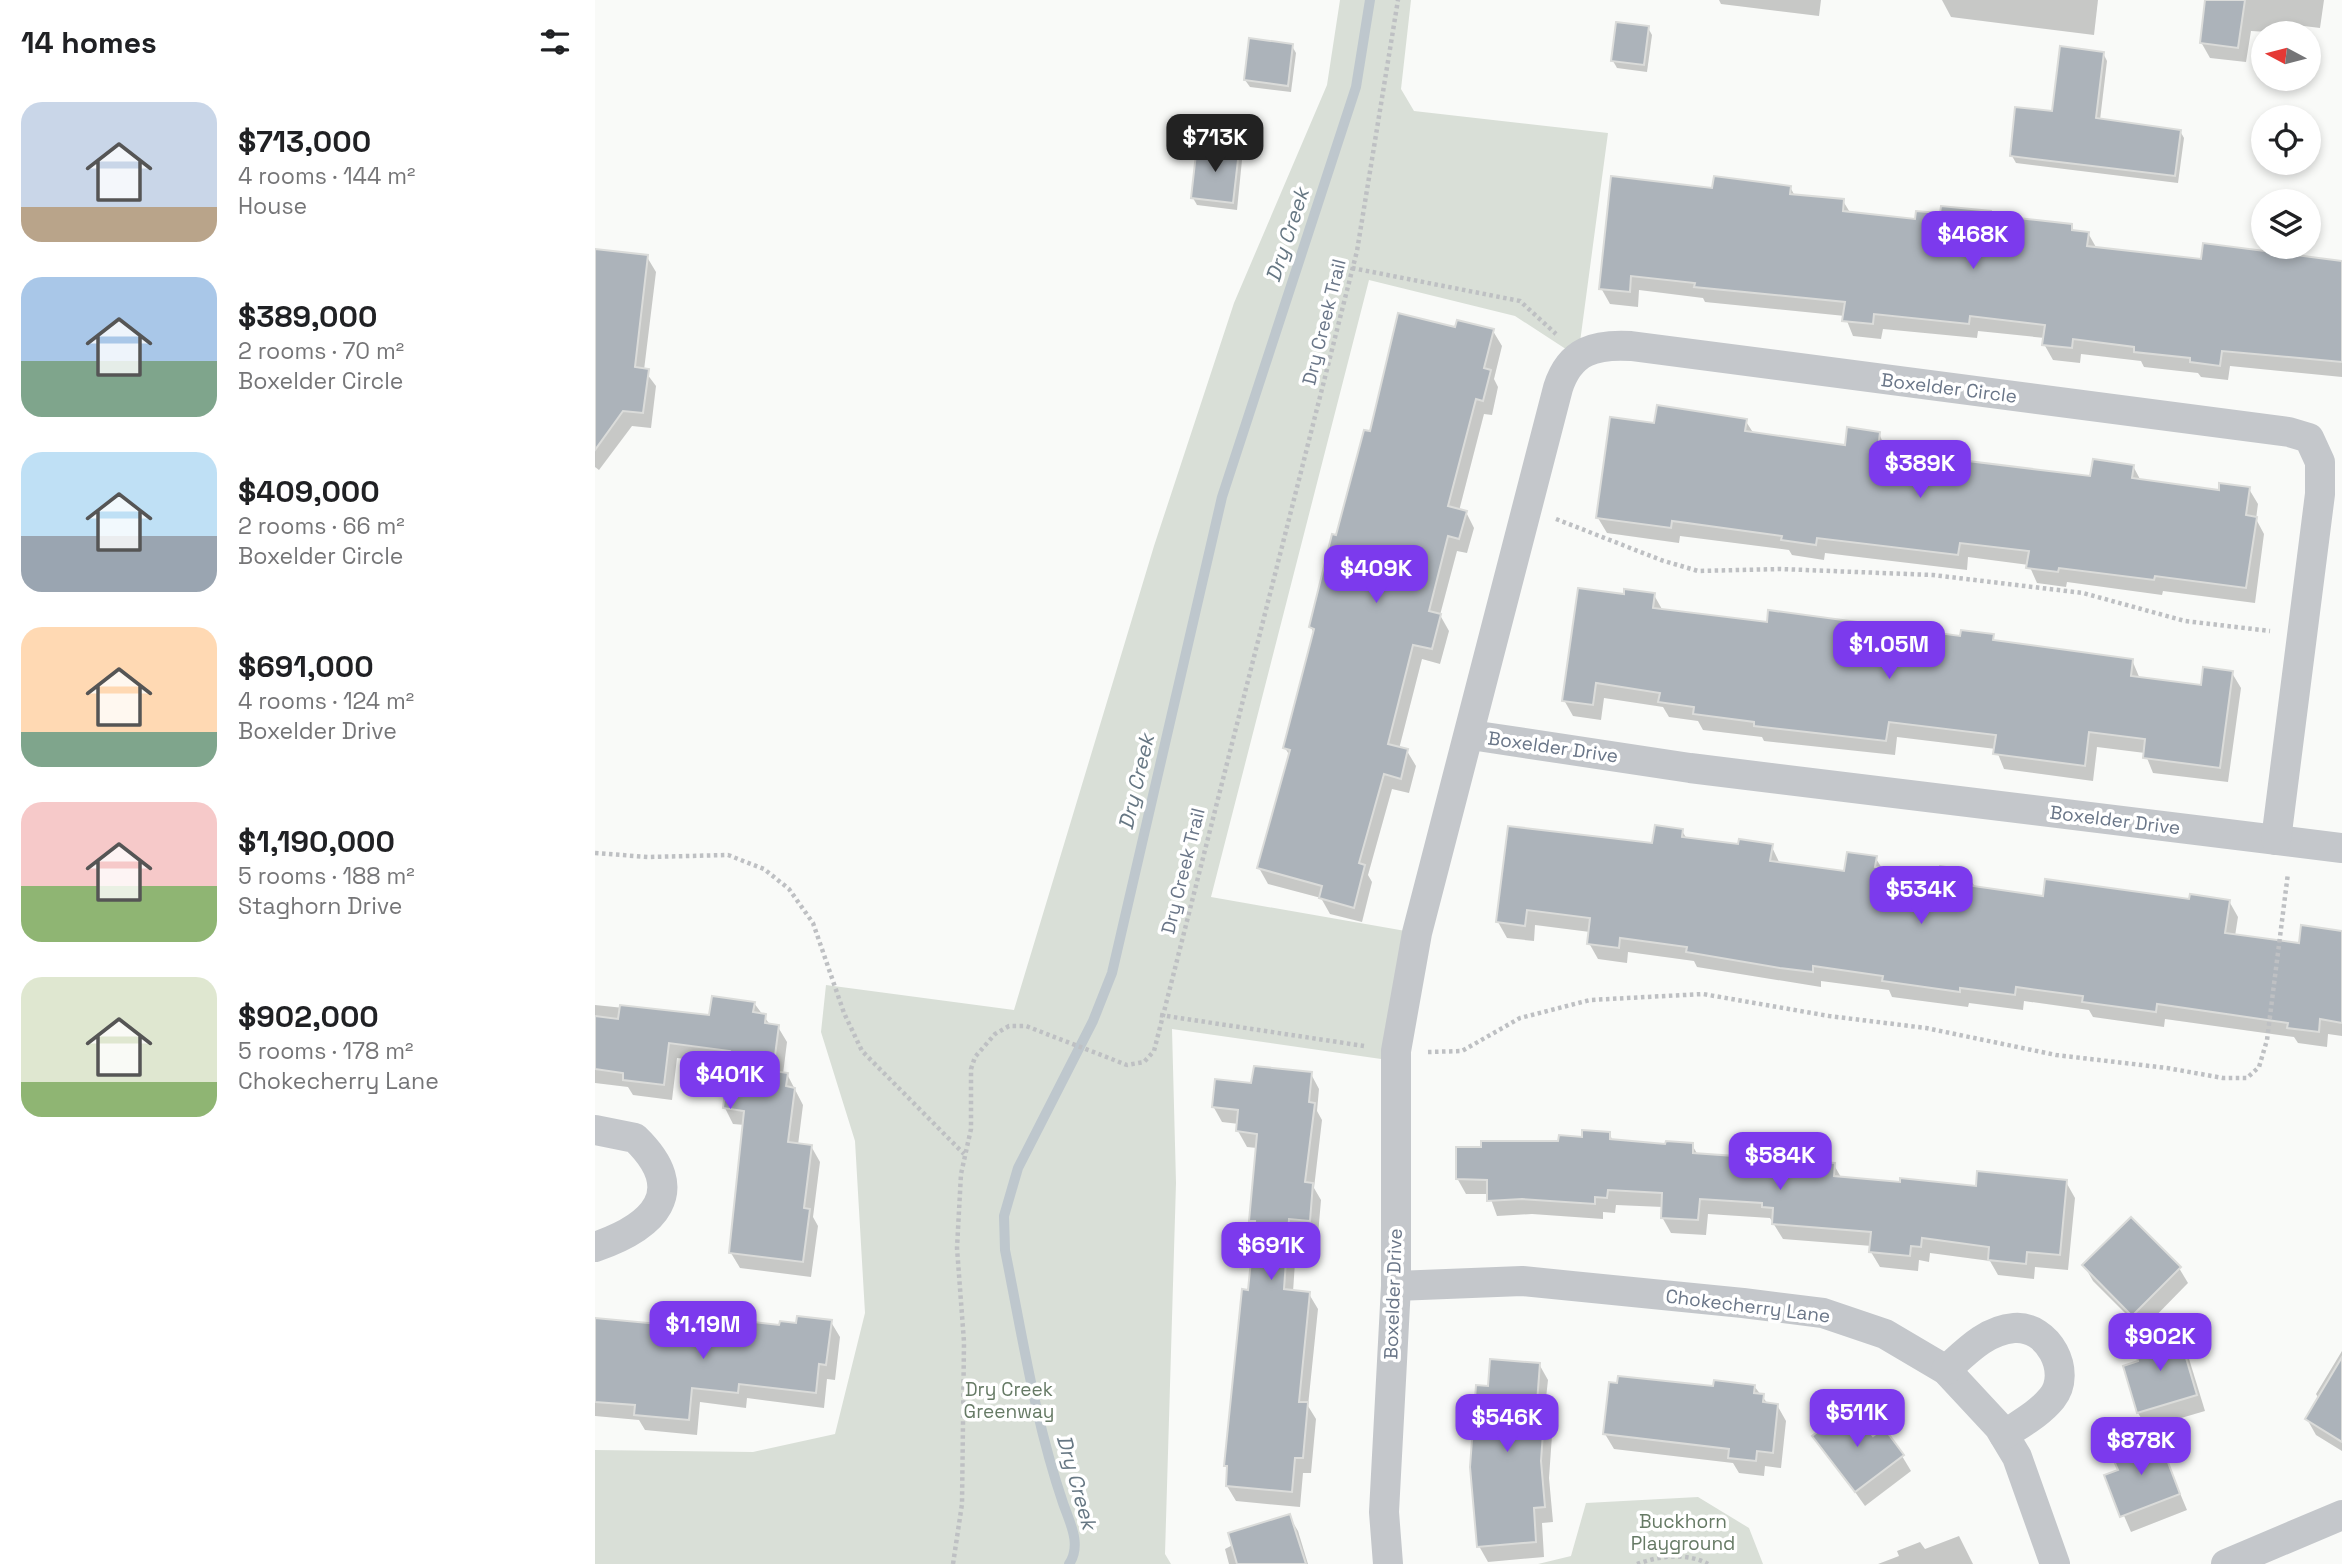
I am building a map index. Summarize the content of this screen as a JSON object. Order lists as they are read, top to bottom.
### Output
{
  "streets": {
    "street": ["Boxelder Circle", "Boxelder Drive", "Chokecherry Lane"],
    "path": ["Dry Creek Trail"]
  },
  "crossings": [
    ["Boxelder Circle", "Boxelder Drive"],
    ["Boxelder Drive", "Chokecherry Lane"]
  ],
  "water": ["Dry Creek"],
  "parks": ["Dry Creek Greenway", "Buckhorn Playground"],
  "north": "left",
  "page": {
    "heading": "14 homes",
    "list": [
      {
        "name": "$713,000",
        "note": "4 rooms · 144 m² · House"
      },
      {
        "name": "$389,000",
        "note": "2 rooms · 70 m² · Boxelder Circle"
      },
      {
        "name": "$409,000",
        "note": "2 rooms · 66 m² · Boxelder Circle"
      },
      {
        "name": "$691,000",
        "note": "4 rooms · 124 m² · Boxelder Drive"
      },
      {
        "name": "$1,190,000",
        "note": "5 rooms · 188 m² · Staghorn Drive"
      },
      {
        "name": "$902,000",
        "note": "5 rooms · 178 m² · Chokecherry Lane"
      }
    ],
    "price": [
      "$713K",
      "$468K",
      "$389K",
      "$409K",
      "$1.05M",
      "$534K",
      "$401K",
      "$584K",
      "$691K",
      "$1.19M",
      "$902K",
      "$511K",
      "$546K",
      "$878K"
    ]
  }
}
